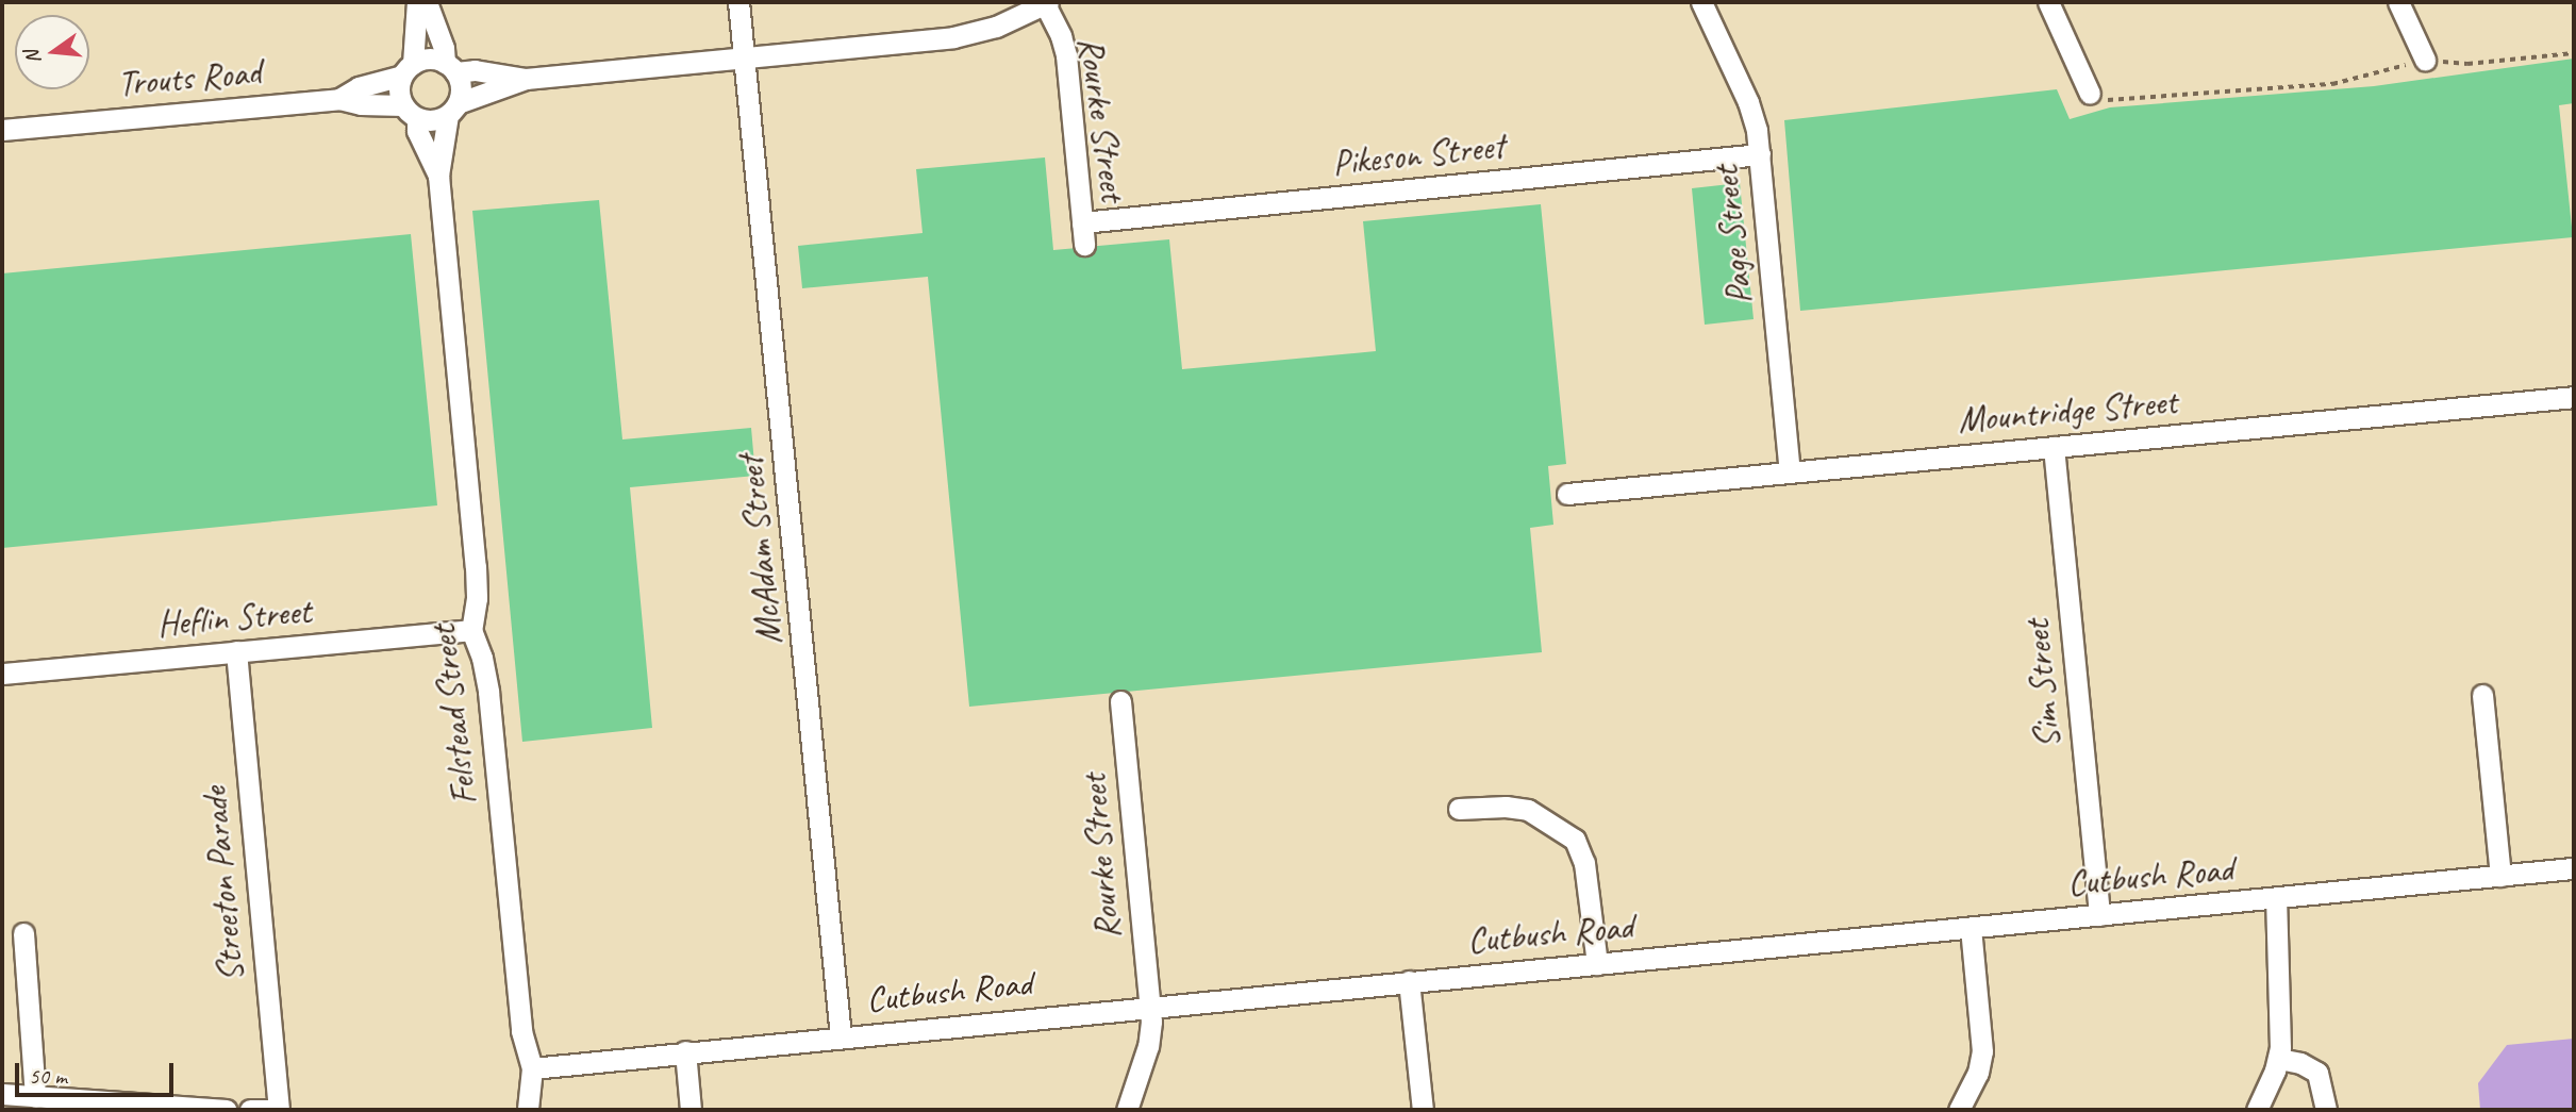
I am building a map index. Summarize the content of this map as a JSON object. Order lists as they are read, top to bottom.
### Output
{
  "streets": {
    "street": [
      "Trouts Road",
      "Rourke Street",
      "Pikeson Street",
      "Page Street",
      "Mountridge Street",
      "McAdam Street",
      "Heflin Street",
      "Sim Street",
      "Felstead Street",
      "Cutbush Road",
      "Streeton Parade"
    ]
  },
  "crossings": [
    ["Trouts Road", "Felstead Street"],
    ["Rourke Street", "Pikeson Street"],
    ["Rourke Street", "Cutbush Road"],
    ["Pikeson Street", "Page Street"],
    ["Page Street", "Mountridge Street"],
    ["Mountridge Street", "Sim Street"],
    ["McAdam Street", "Cutbush Road"],
    ["Heflin Street", "Felstead Street"],
    ["Heflin Street", "Streeton Parade"],
    ["Sim Street", "Cutbush Road"],
    ["Felstead Street", "Cutbush Road"]
  ],
  "scale_bar": "50 m",
  "north": "left"
}
